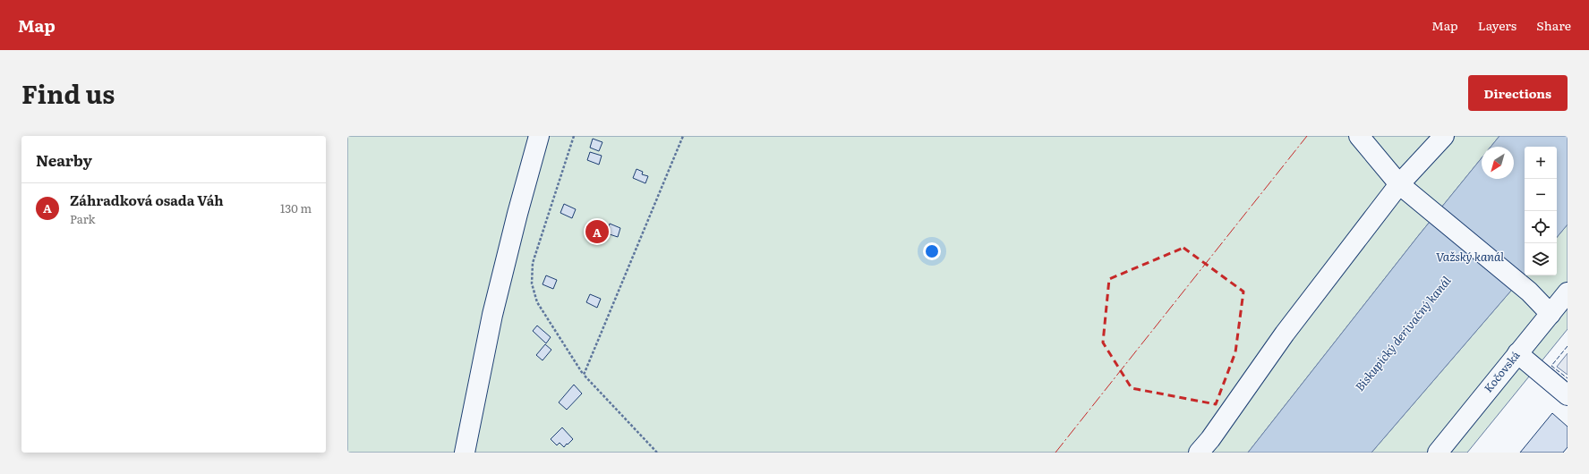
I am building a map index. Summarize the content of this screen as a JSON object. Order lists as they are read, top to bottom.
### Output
{
  "streets": {
    "street": ["Kočovská"]
  },
  "water": ["Važský kanál", "Biskupický derivačný kanál"],
  "north": "bottom left",
  "page": {
    "header": "Map",
    "nav": ["Map", "Layers", "Share"],
    "title": "Find us",
    "buttons": "Directions",
    "heading": "Nearby",
    "map_buttons": ["+", "−"],
    "list": [
      {
        "mark": "A",
        "name": "Záhradková osada Váh",
        "note": "Park",
        "value": "130 m"
      }
    ],
    "pins": "A"
  }
}
